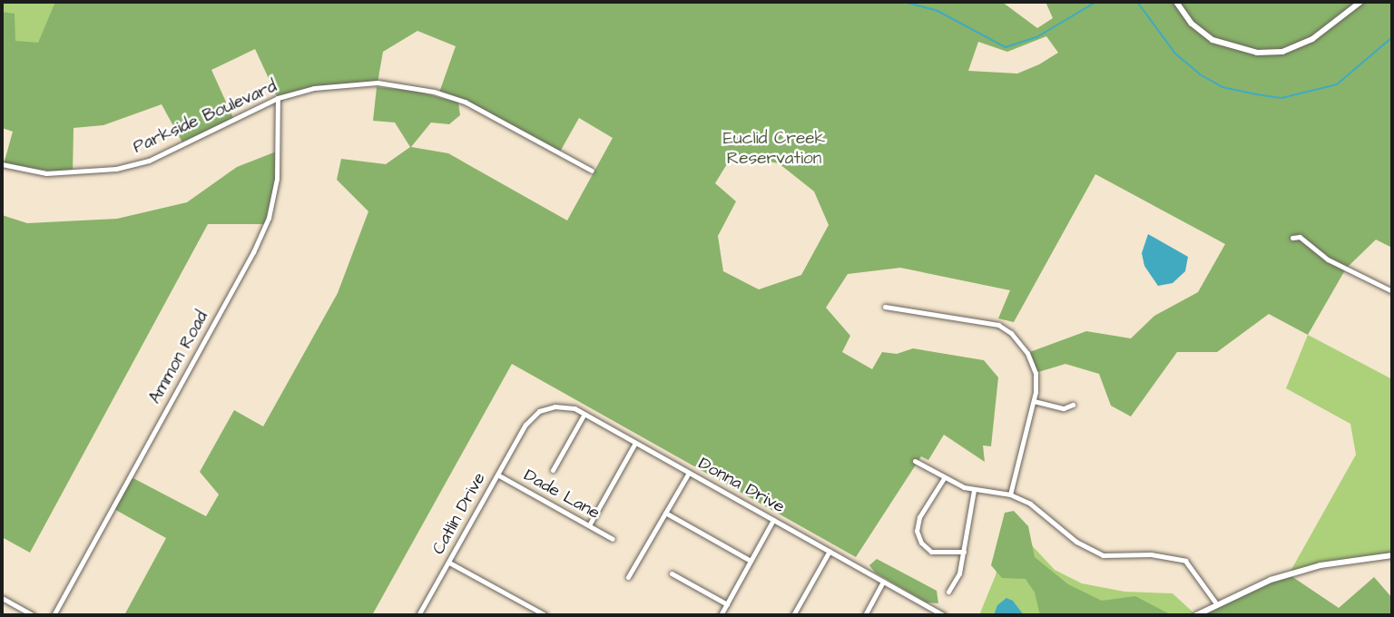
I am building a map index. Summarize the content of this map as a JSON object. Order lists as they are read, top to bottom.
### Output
{
  "streets": {
    "street": [
      "Parkside Boulevard",
      "Ammon Road",
      "Donna Drive",
      "Dade Lane",
      "Catlin Drive"
    ]
  },
  "crossings": [
    ["Parkside Boulevard", "Ammon Road"],
    ["Donna Drive", "Catlin Drive"],
    ["Dade Lane", "Catlin Drive"]
  ],
  "parks": ["Euclid Creek Reservation"]
}
